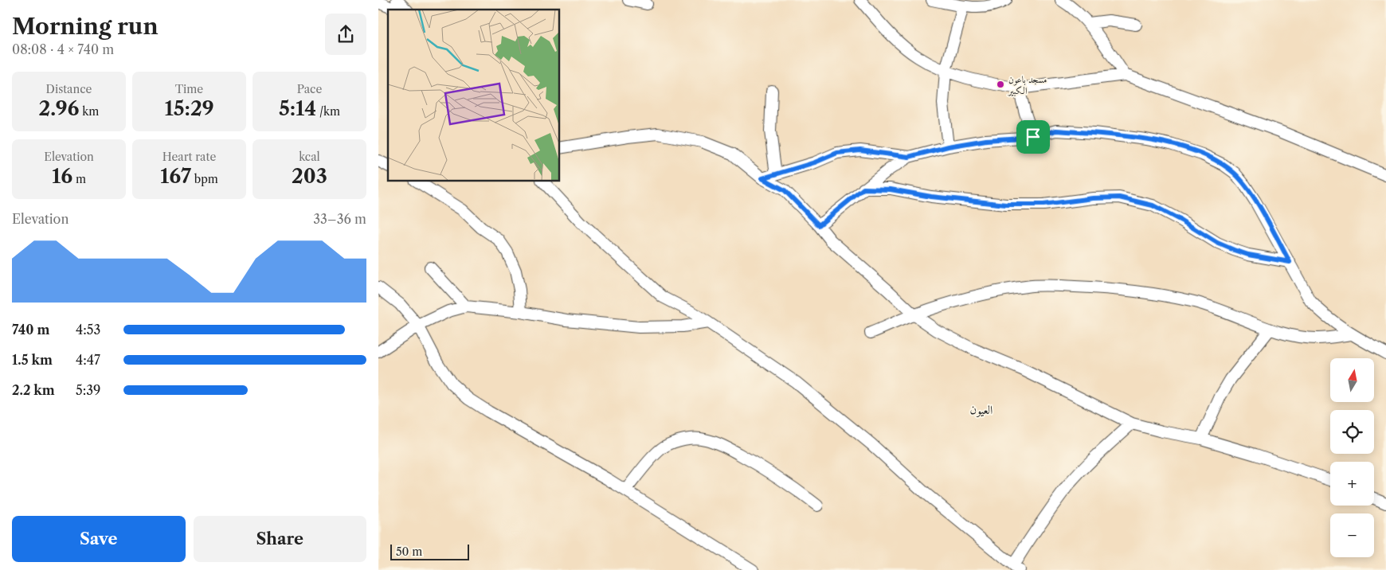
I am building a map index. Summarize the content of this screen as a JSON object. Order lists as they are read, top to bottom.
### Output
{
  "districts": ["العيون"],
  "places": ["مسجد باعون الكبير"],
  "scale_bar": "50 m",
  "north": "top",
  "page": {
    "heading": ["Morning run", "08:08 · 4 × 740 m"],
    "stats": [
      ["Distance", "2.96 km"],
      ["Time", "15:29"],
      ["Pace", "5:14 /km"],
      ["Elevation", "16 m"],
      ["Heart rate", "167 bpm"],
      ["kcal", "203"]
    ],
    "chart": ["Elevation", "33–36 m"],
    "list": [
      {
        "name": "740 m",
        "note": "4:53"
      },
      {
        "name": "1.5 km",
        "note": "4:47"
      },
      {
        "name": "2.2 km",
        "note": "5:39"
      }
    ],
    "map_buttons": ["+", "−"],
    "buttons": ["Save", "Share"],
    "scale": "50 m"
  }
}
